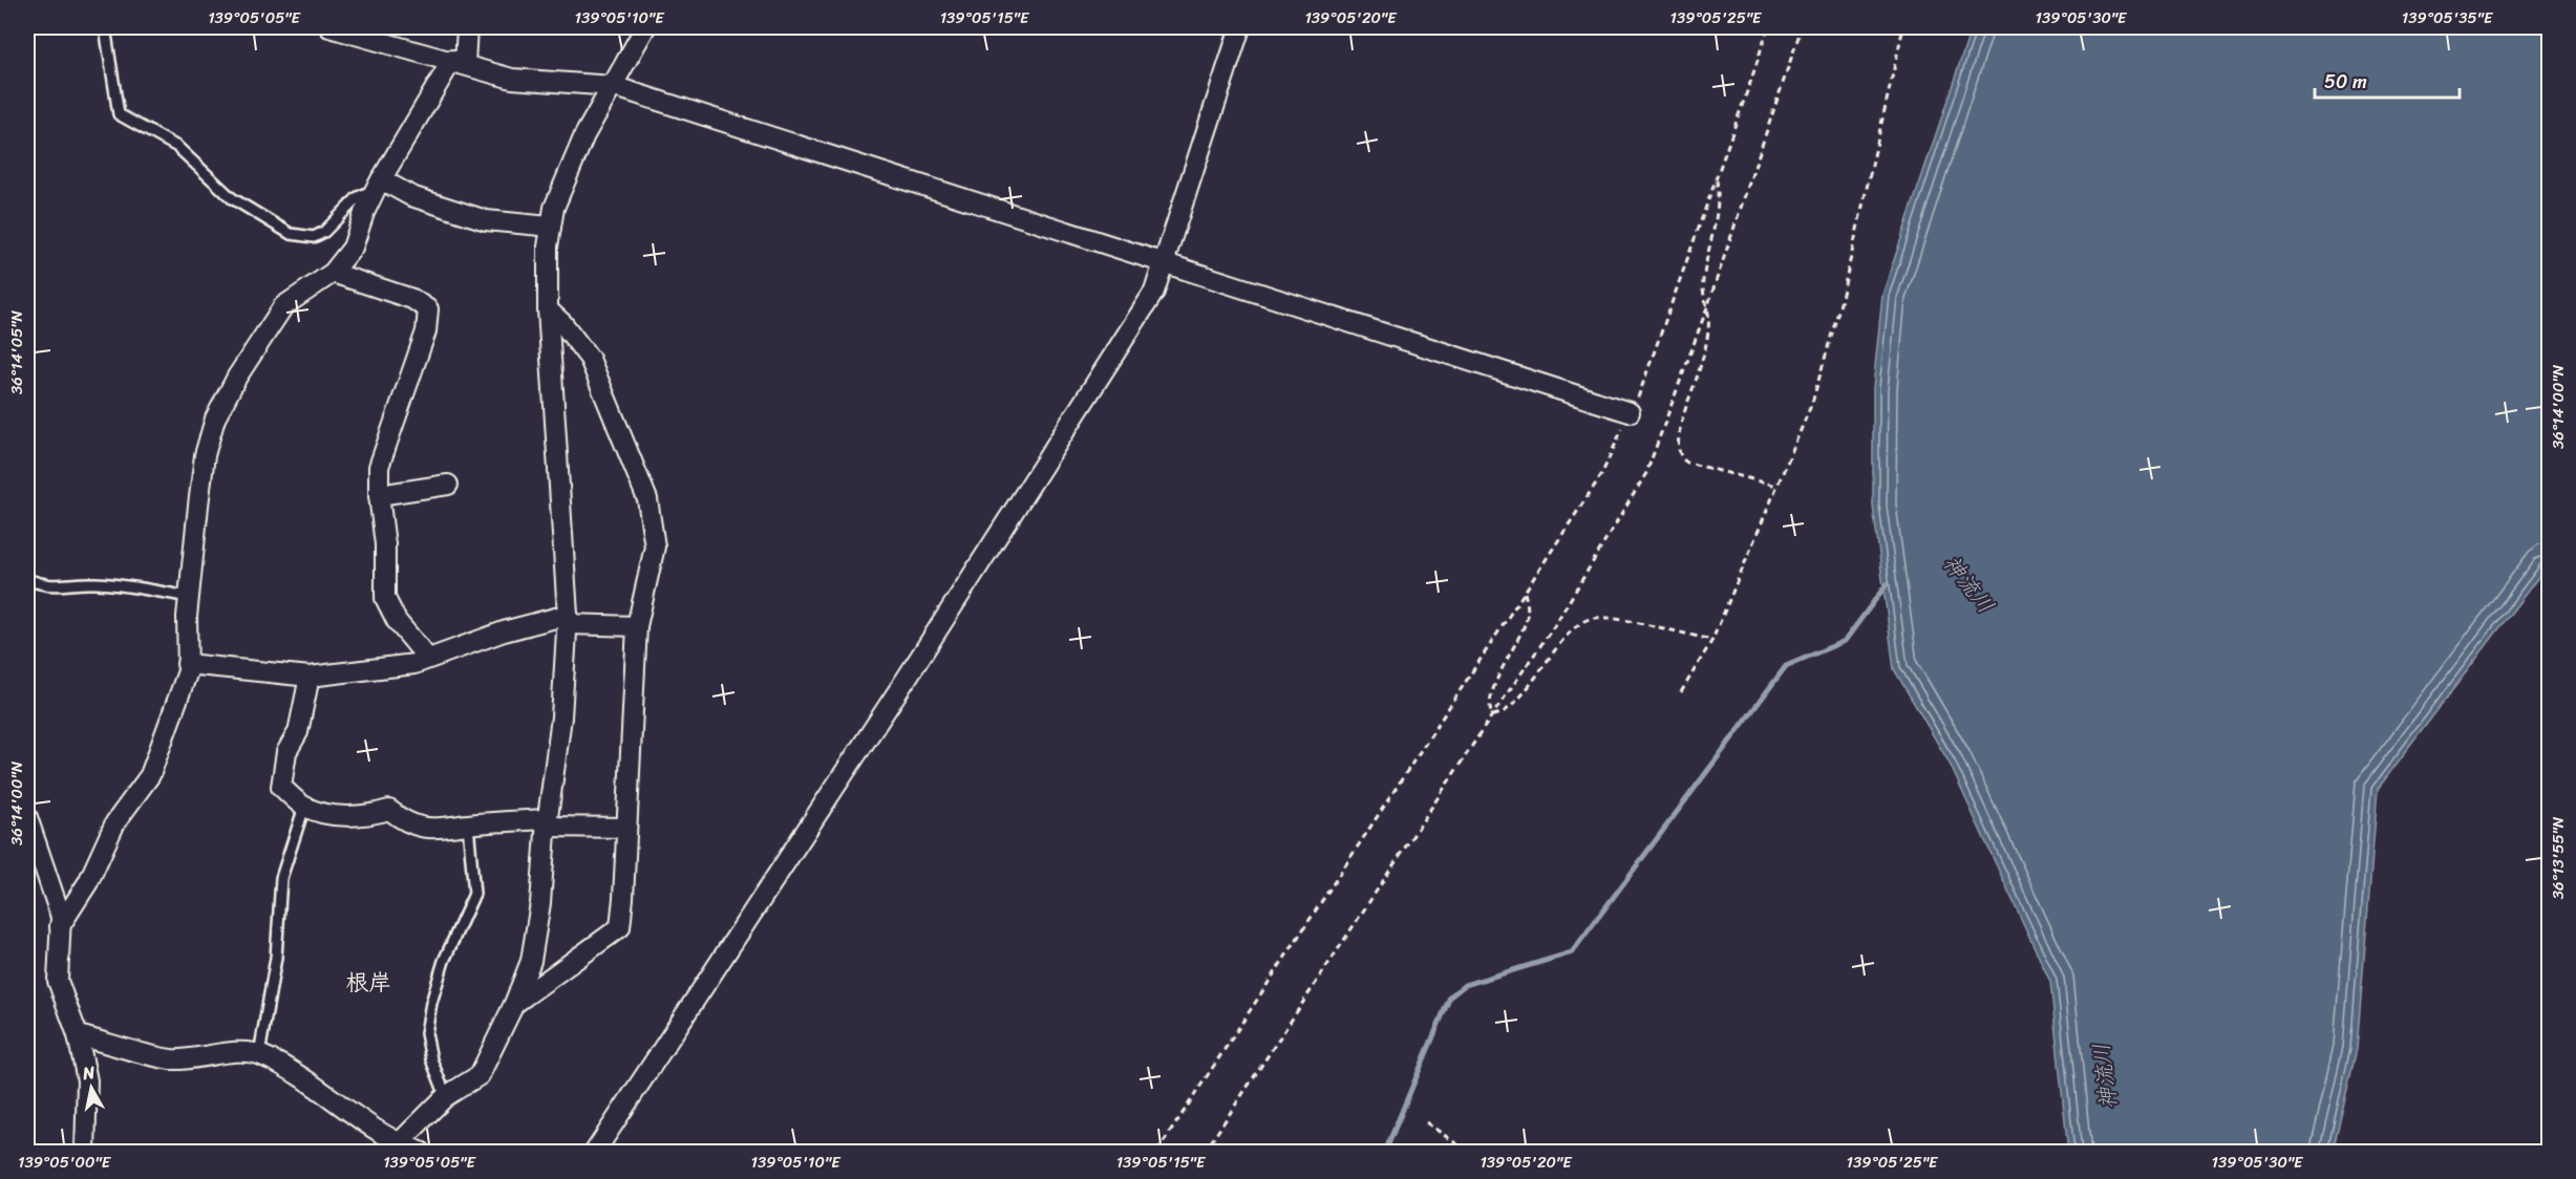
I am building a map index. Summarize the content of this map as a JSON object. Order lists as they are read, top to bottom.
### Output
{
  "districts": ["根岸"],
  "water": ["神流川"],
  "scale_bar": "50 m",
  "north": "top",
  "coordinates": [
    "139°05'05\"E",
    "139°05'10\"E",
    "139°05'15\"E",
    "139°05'20\"E",
    "139°05'25\"E",
    "139°05'30\"E",
    "139°05'35\"E",
    "36°14'05\"N",
    "36°14'00\"N",
    "36°13'55\"N",
    "139°05'00\"E"
  ]
}
